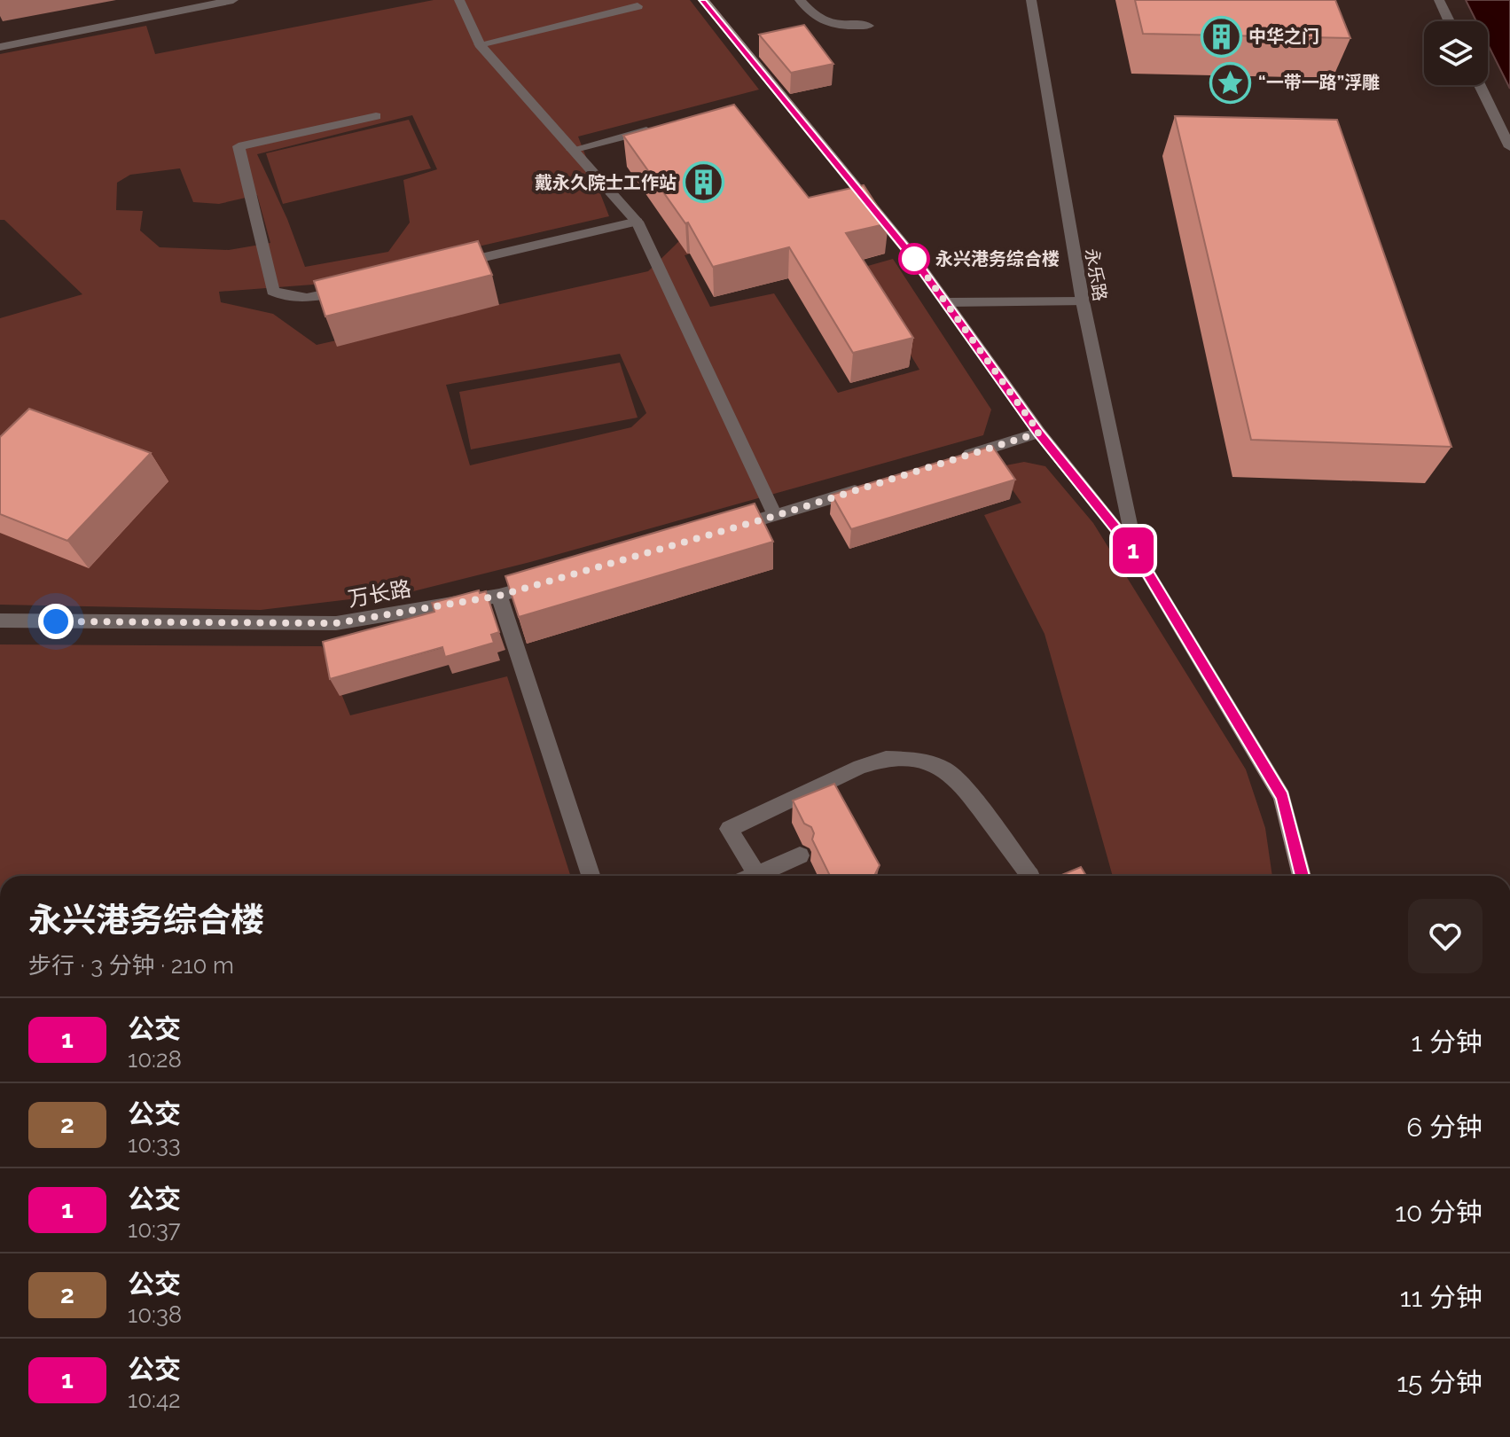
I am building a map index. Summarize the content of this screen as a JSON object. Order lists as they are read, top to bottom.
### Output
{
  "streets": {
    "street": ["永乐路", "万长路"]
  },
  "places": {
    "building": ["中华之门", "戴永久院士工作站"],
    "place": ["“一带一路”浮雕"],
    "other": ["永兴港务综合楼"]
  },
  "lines": ["bus line 1"],
  "page": {
    "on_map": "1",
    "heading": ["永兴港务综合楼", "步行 · 3 分钟 · 210 m"],
    "list": [
      {
        "mark": "1",
        "name": "公交",
        "note": "10:28",
        "value": "1 分钟"
      },
      {
        "mark": "2",
        "name": "公交",
        "note": "10:33",
        "value": "6 分钟"
      },
      {
        "mark": "1",
        "name": "公交",
        "note": "10:37",
        "value": "10 分钟"
      },
      {
        "mark": "2",
        "name": "公交",
        "note": "10:38",
        "value": "11 分钟"
      },
      {
        "mark": "1",
        "name": "公交",
        "note": "10:42",
        "value": "15 分钟"
      }
    ]
  }
}
